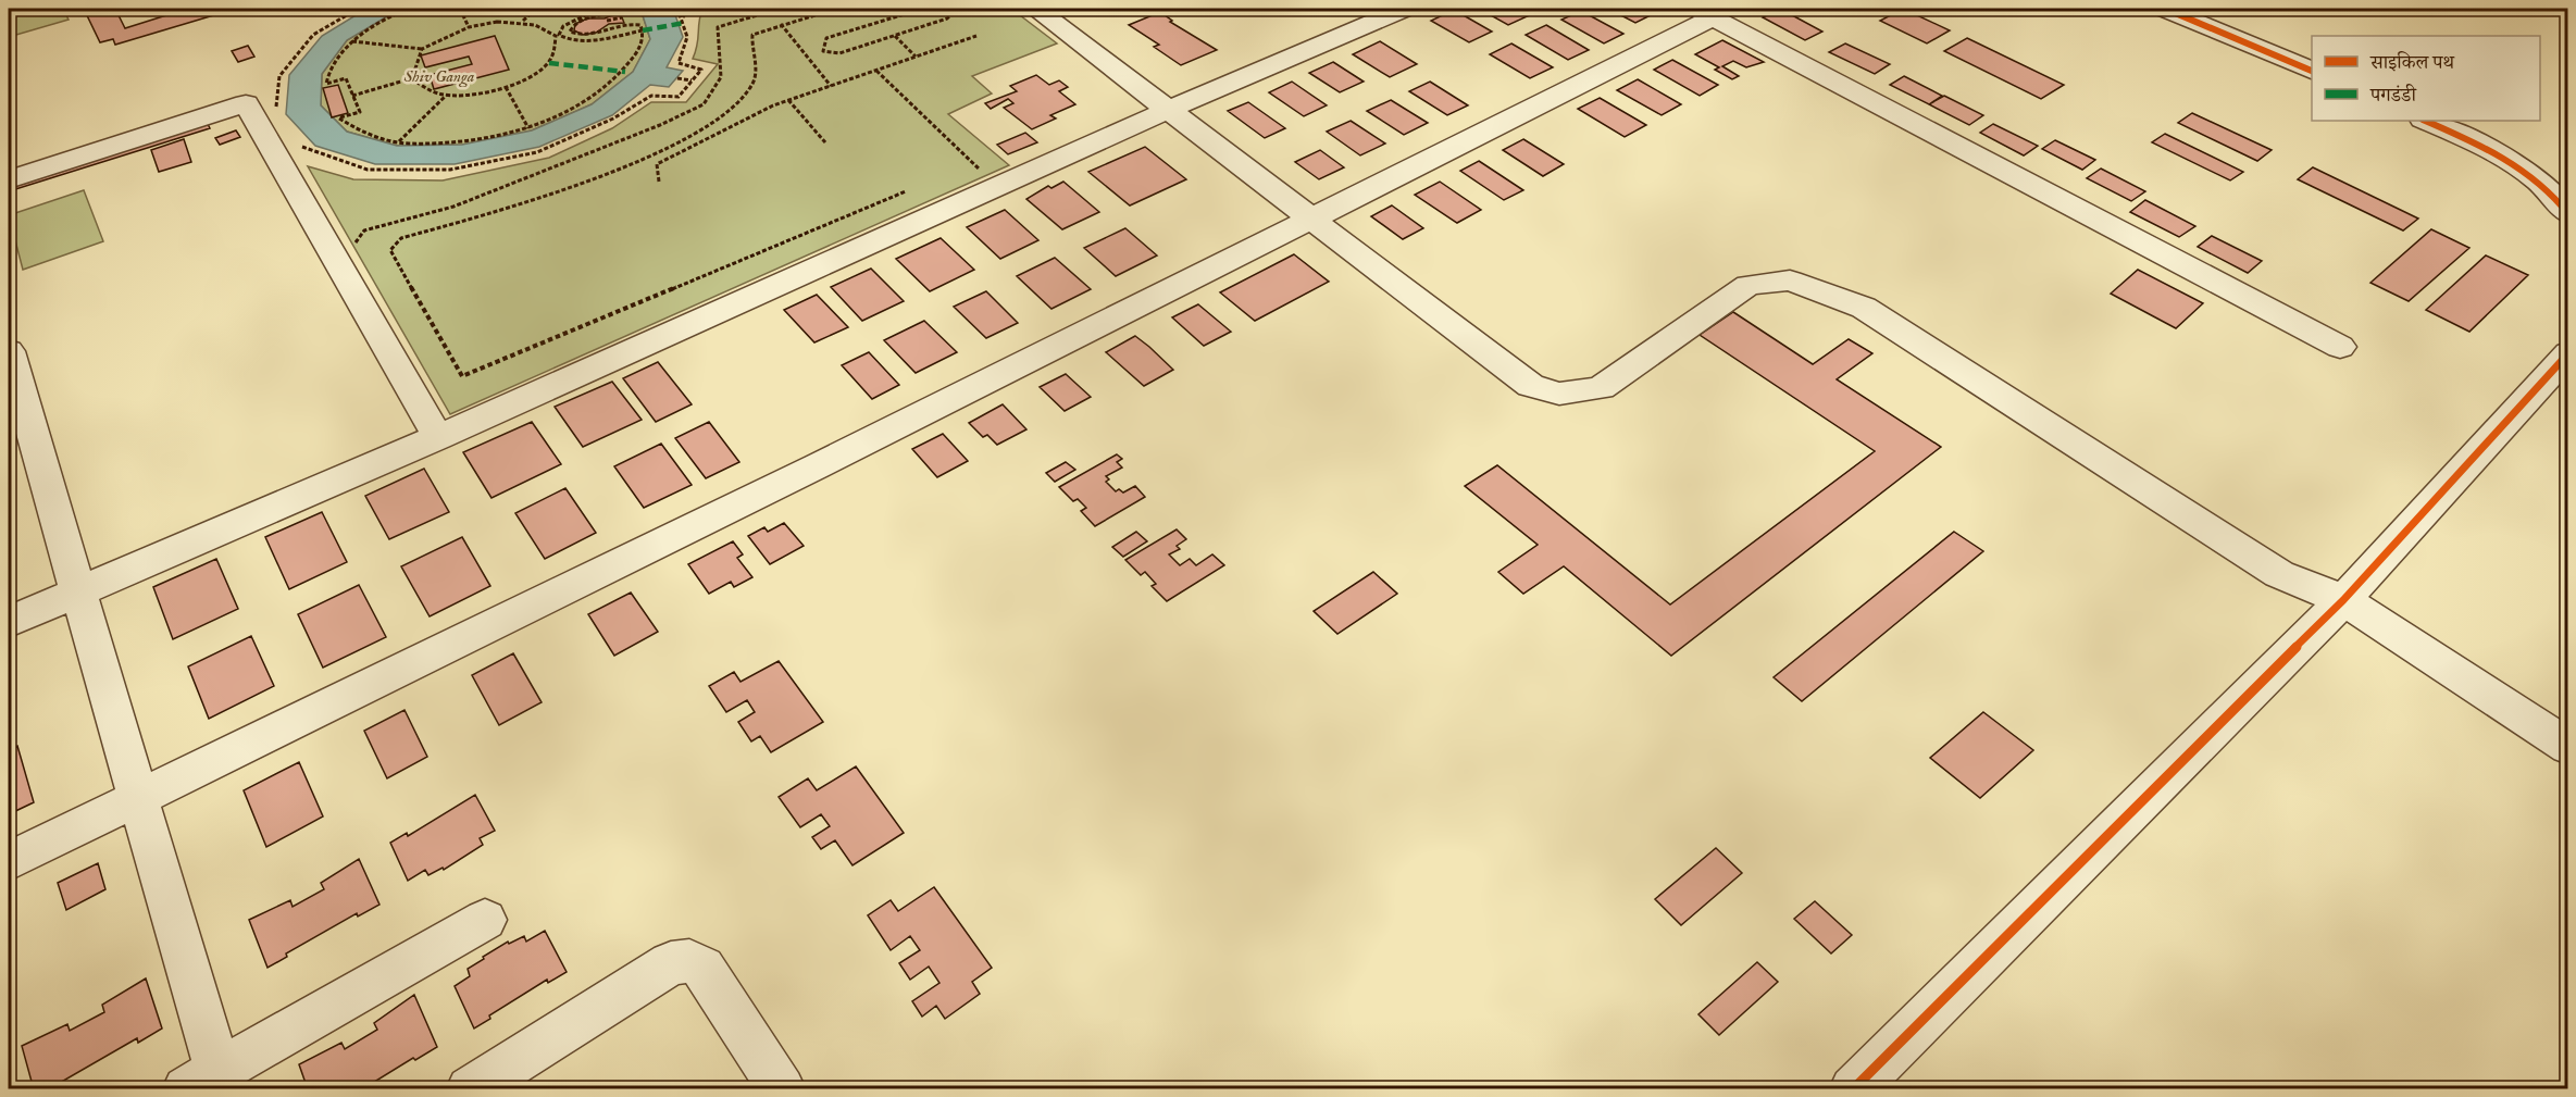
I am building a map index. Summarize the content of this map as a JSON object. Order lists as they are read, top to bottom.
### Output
{
  "parks": ["Shiv Ganga"],
  "legend": ["साइकिल पथ", "पगडंडी"]
}
